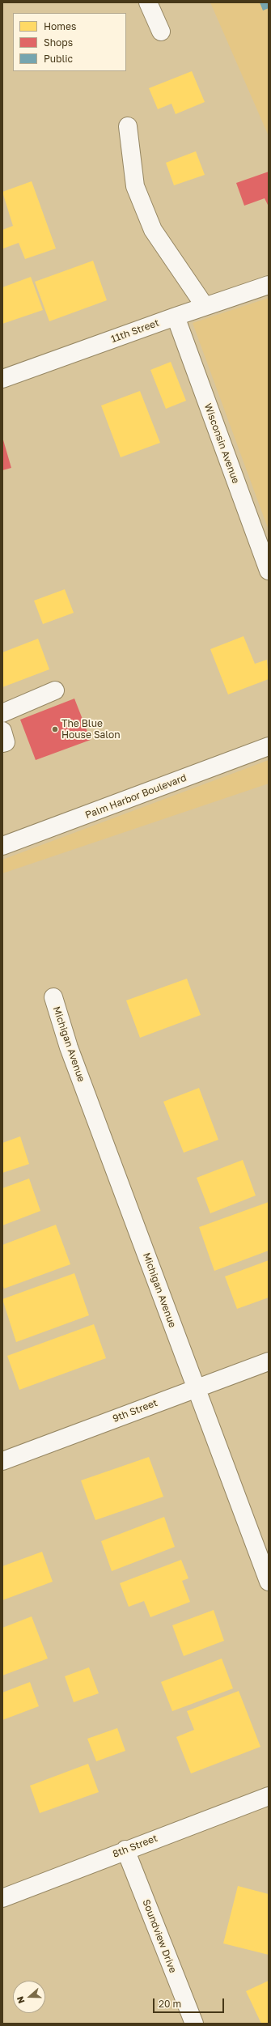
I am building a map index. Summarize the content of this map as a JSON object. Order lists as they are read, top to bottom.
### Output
{
  "streets": {
    "street": [
      "11th Street",
      "Wisconsin Avenue",
      "Palm Harbor Boulevard",
      "Michigan Avenue",
      "9th Street",
      "8th Street",
      "Soundview Drive"
    ]
  },
  "crossings": [
    ["11th Street", "Wisconsin Avenue"],
    ["Michigan Avenue", "9th Street"],
    ["8th Street", "Soundview Drive"]
  ],
  "places": ["The Blue House Salon"],
  "legend": ["Homes", "Shops", "Public"],
  "scale_bar": "20 m",
  "north": "left"
}
